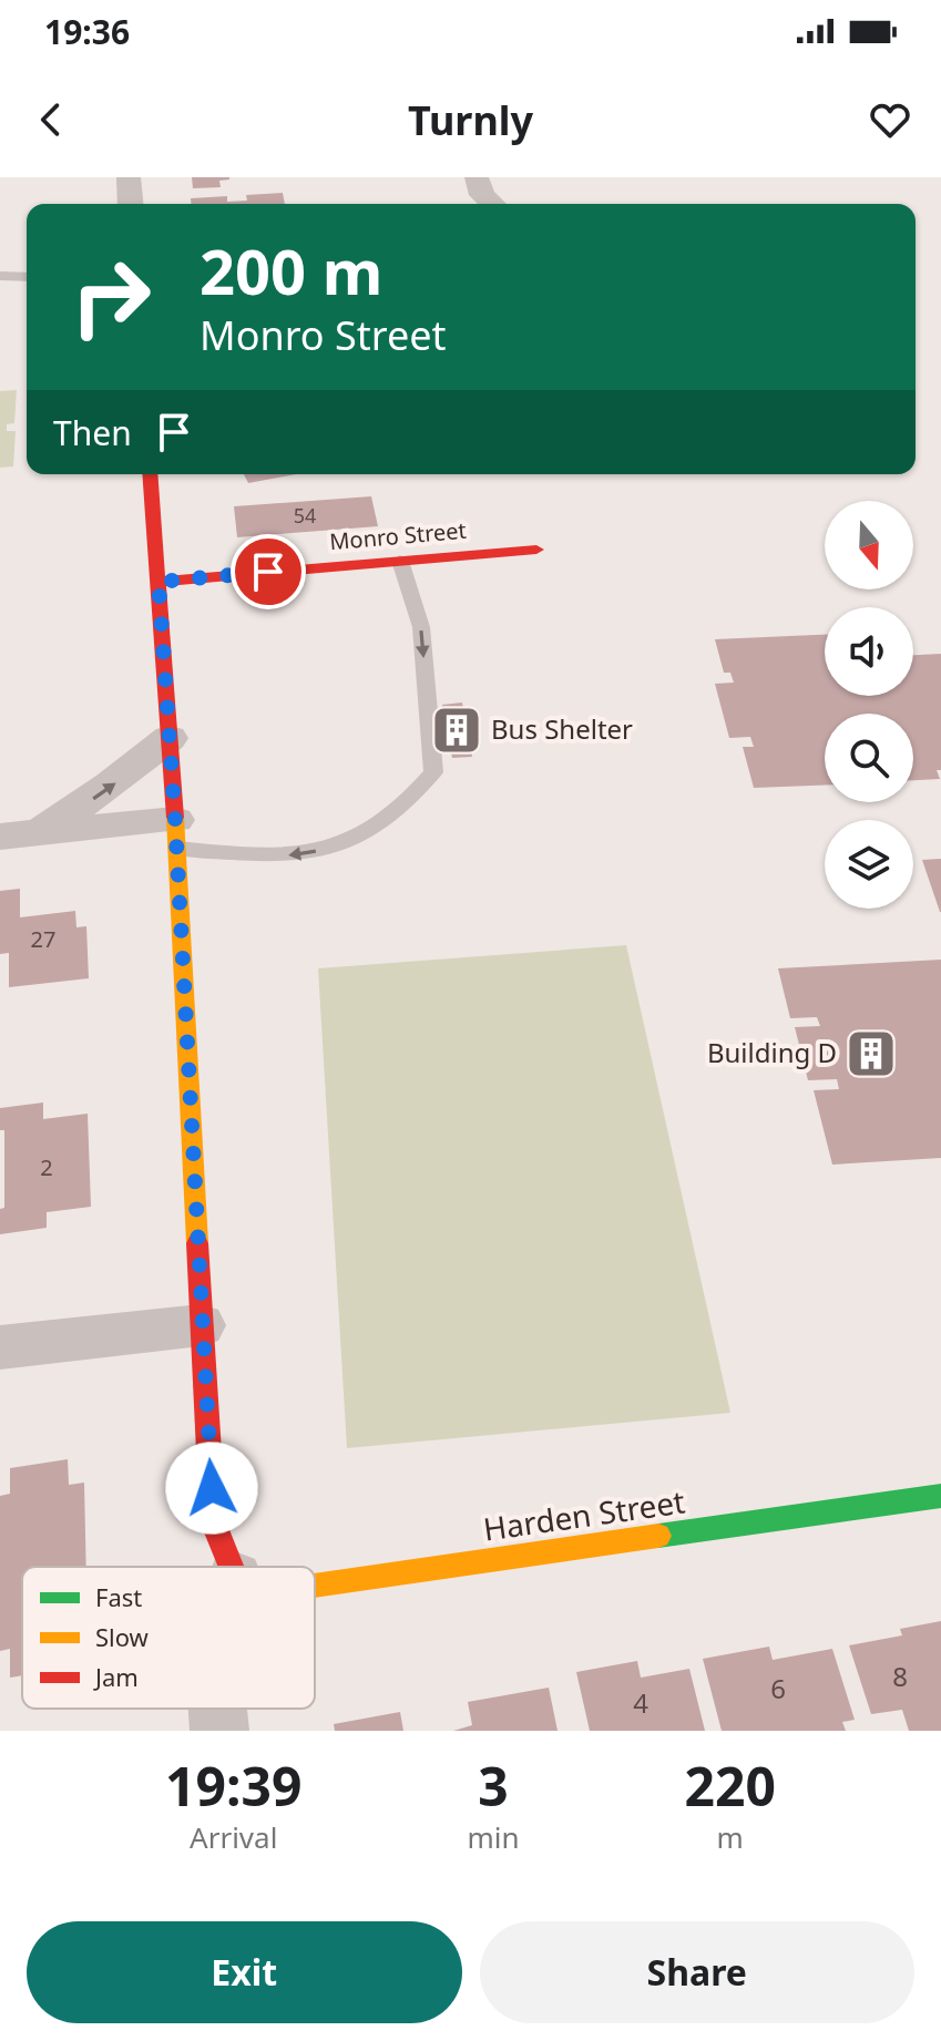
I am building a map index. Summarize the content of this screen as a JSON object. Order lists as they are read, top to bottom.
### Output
{
  "streets": {
    "street": ["Monro Street", "Harden Street"]
  },
  "places": {
    "building": ["Bus Shelter", "Building D"]
  },
  "house_numbers": [
    "54",
    "27",
    "2",
    "8",
    "6",
    "4"
  ],
  "legend": ["Fast", "Slow", "Jam"],
  "north": "bottom",
  "page": {
    "status": "19:36",
    "header": "Turnly",
    "turn": ["200 m", "Monro Street"],
    "then": "Then",
    "eta": [
      "19:39",
      "Arrival",
      "3",
      "min",
      "220",
      "m"
    ],
    "buttons": ["Exit", "Share"]
  }
}
